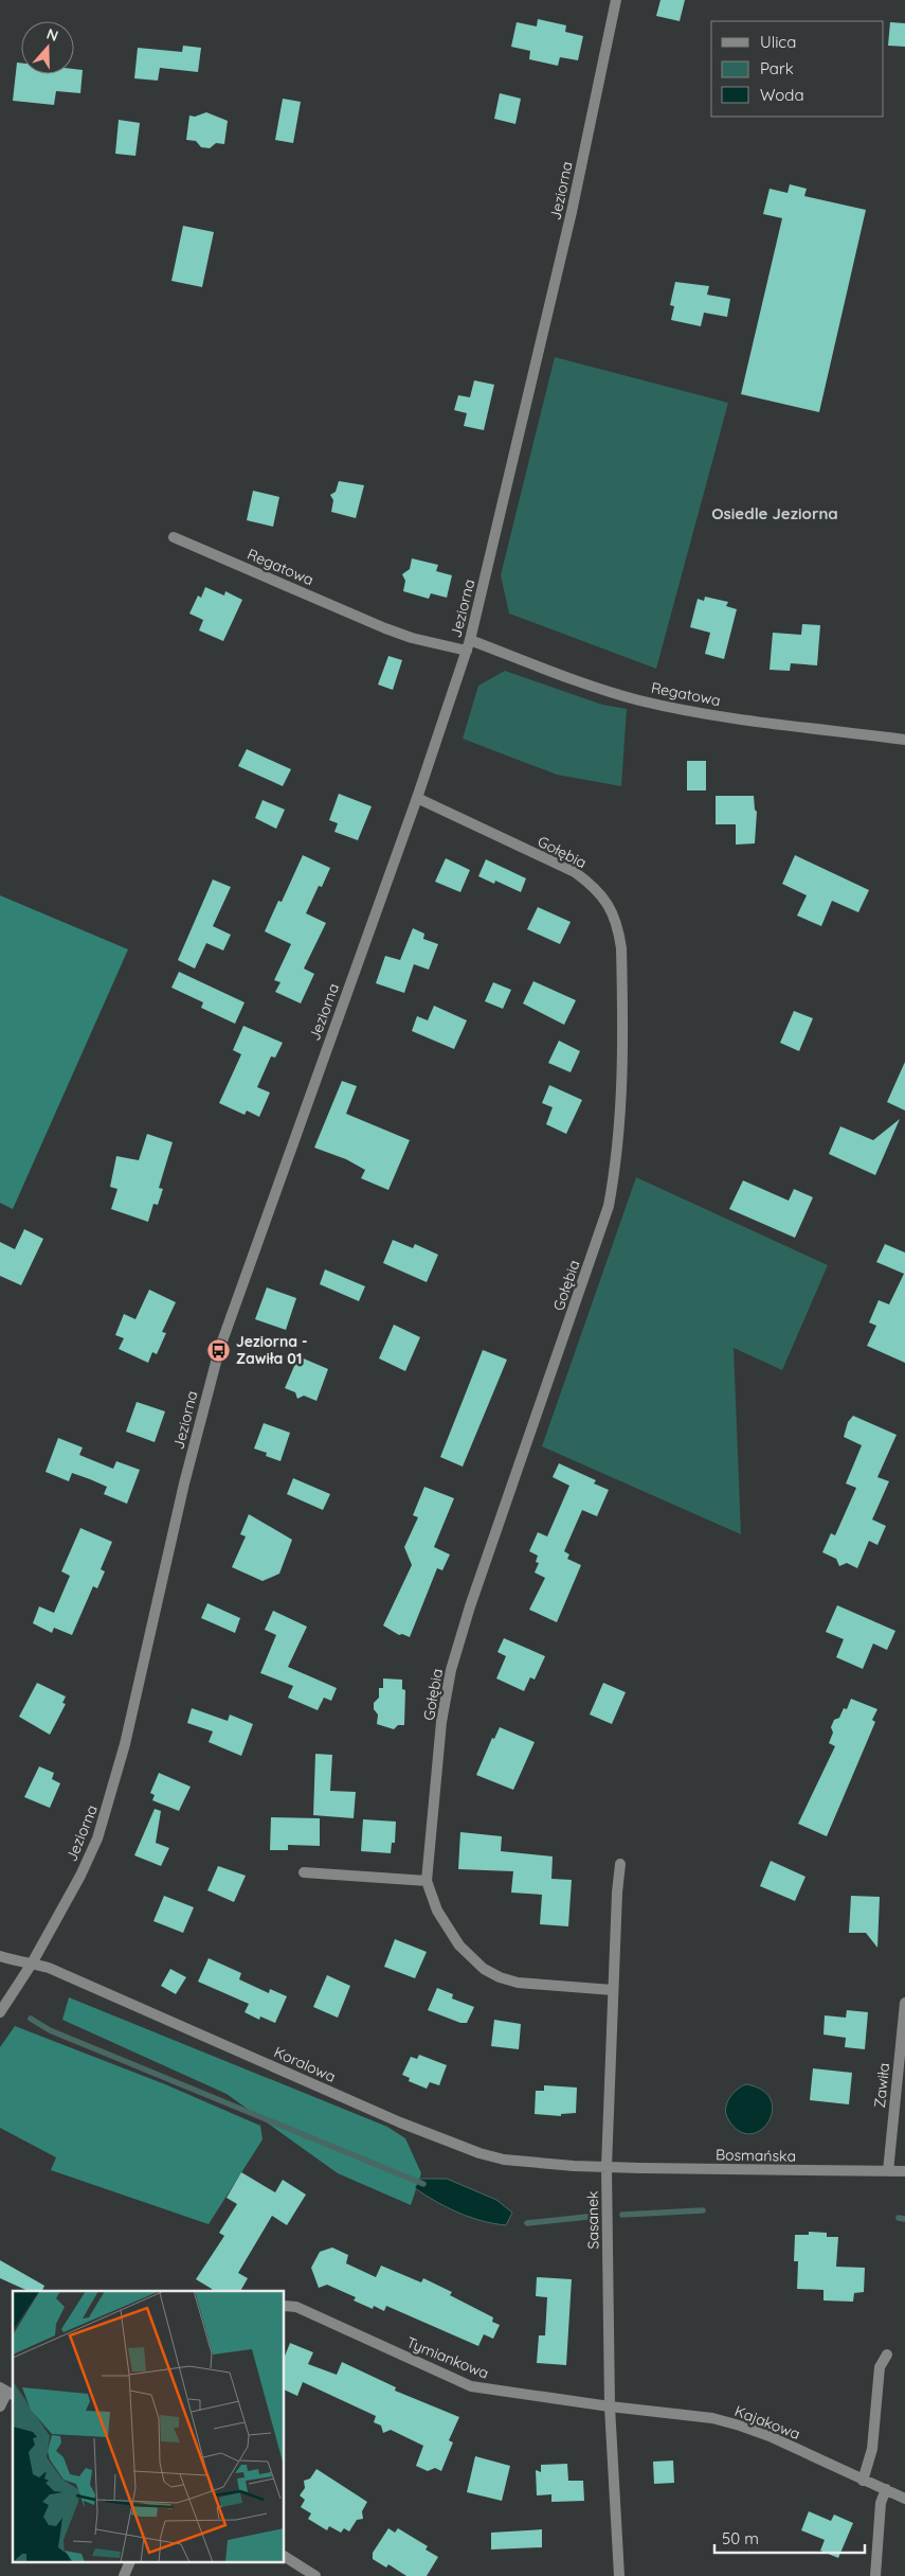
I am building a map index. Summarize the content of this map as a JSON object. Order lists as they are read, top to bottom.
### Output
{
  "streets": {
    "street": [
      "Jeziorna",
      "Regatowa",
      "Gołębia",
      "Koralowa",
      "Zawiła",
      "Bosmańska",
      "Sasanek",
      "Tymiankowa",
      "Kajakowa"
    ]
  },
  "crossings": [
    ["Jeziorna", "Regatowa"],
    ["Jeziorna", "Gołębia"],
    ["Jeziorna", "Koralowa"],
    ["Gołębia", "Sasanek"],
    ["Koralowa", "Bosmańska"],
    ["Koralowa", "Sasanek"],
    ["Zawiła", "Bosmańska"],
    ["Bosmańska", "Sasanek"],
    ["Sasanek", "Tymiankowa"],
    ["Sasanek", "Kajakowa"],
    ["Tymiankowa", "Kajakowa"]
  ],
  "districts": ["Osiedle Jeziorna"],
  "places": {
    "bus stop": ["Jeziorna - Zawiła 01"]
  },
  "legend": ["Ulica", "Park", "Woda"],
  "scale_bar": "50 m",
  "north": "top"
}
